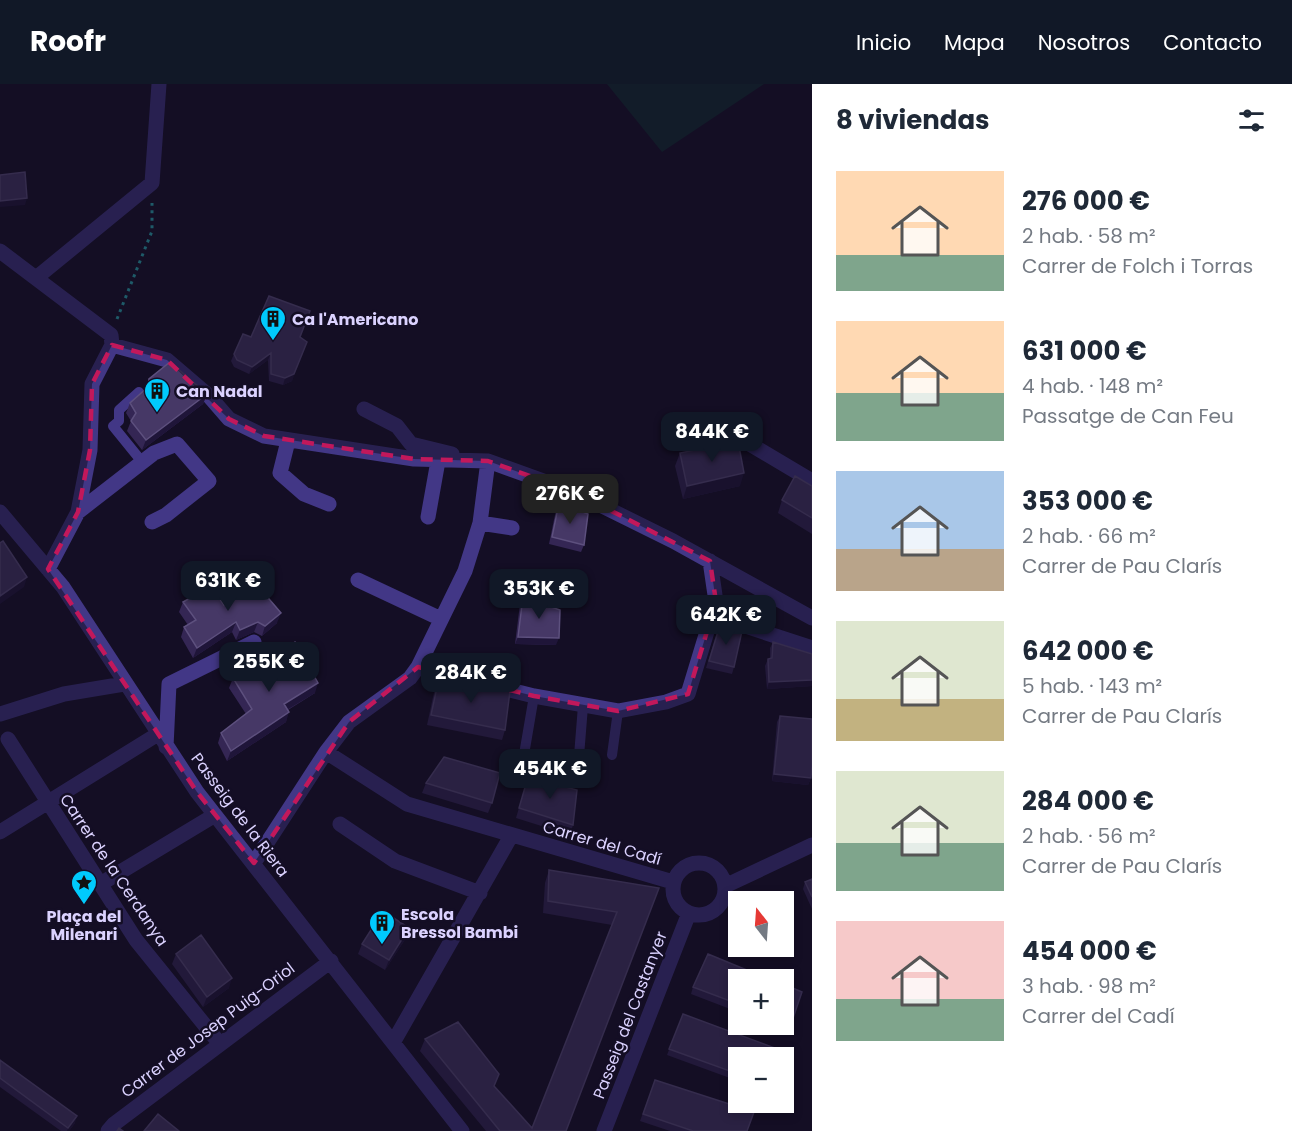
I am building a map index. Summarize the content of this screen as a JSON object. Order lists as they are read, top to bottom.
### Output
{
  "streets": {
    "street": [
      "Passeig de la Riera",
      "Carrer del Cadí",
      "Carrer de la Cerdanya",
      "Passeig del Castanyer",
      "Carrer de Josep Puig-Oriol"
    ]
  },
  "crossings": [
    ["Passeig de la Riera", "Carrer de Josep Puig-Oriol"],
    ["Carrer del Cadí", "Passeig del Castanyer"],
    ["Carrer de la Cerdanya", "Carrer de Josep Puig-Oriol"]
  ],
  "places": {
    "building": ["Ca l'Americano", "Can Nadal", "Escola Bressol Bambi"],
    "place": ["Plaça del Milenari"]
  },
  "north": "top",
  "page": {
    "header": "Roofr",
    "nav": [
      "Inicio",
      "Mapa",
      "Nosotros",
      "Contacto"
    ],
    "heading": "8 viviendas",
    "list": [
      {
        "name": "276 000 €",
        "note": "2 hab. · 58 m² · Carrer de Folch i Torras"
      },
      {
        "name": "631 000 €",
        "note": "4 hab. · 148 m² · Passatge de Can Feu"
      },
      {
        "name": "353 000 €",
        "note": "2 hab. · 66 m² · Carrer de Pau Clarís"
      },
      {
        "name": "642 000 €",
        "note": "5 hab. · 143 m² · Carrer de Pau Clarís"
      },
      {
        "name": "284 000 €",
        "note": "2 hab. · 56 m² · Carrer de Pau Clarís"
      },
      {
        "name": "454 000 €",
        "note": "3 hab. · 98 m² · Carrer del Cadí"
      }
    ],
    "price": [
      "844K €",
      "276K €",
      "631K €",
      "353K €",
      "642K €",
      "255K €",
      "284K €",
      "454K €"
    ],
    "map_buttons": ["+", "−"]
  }
}
